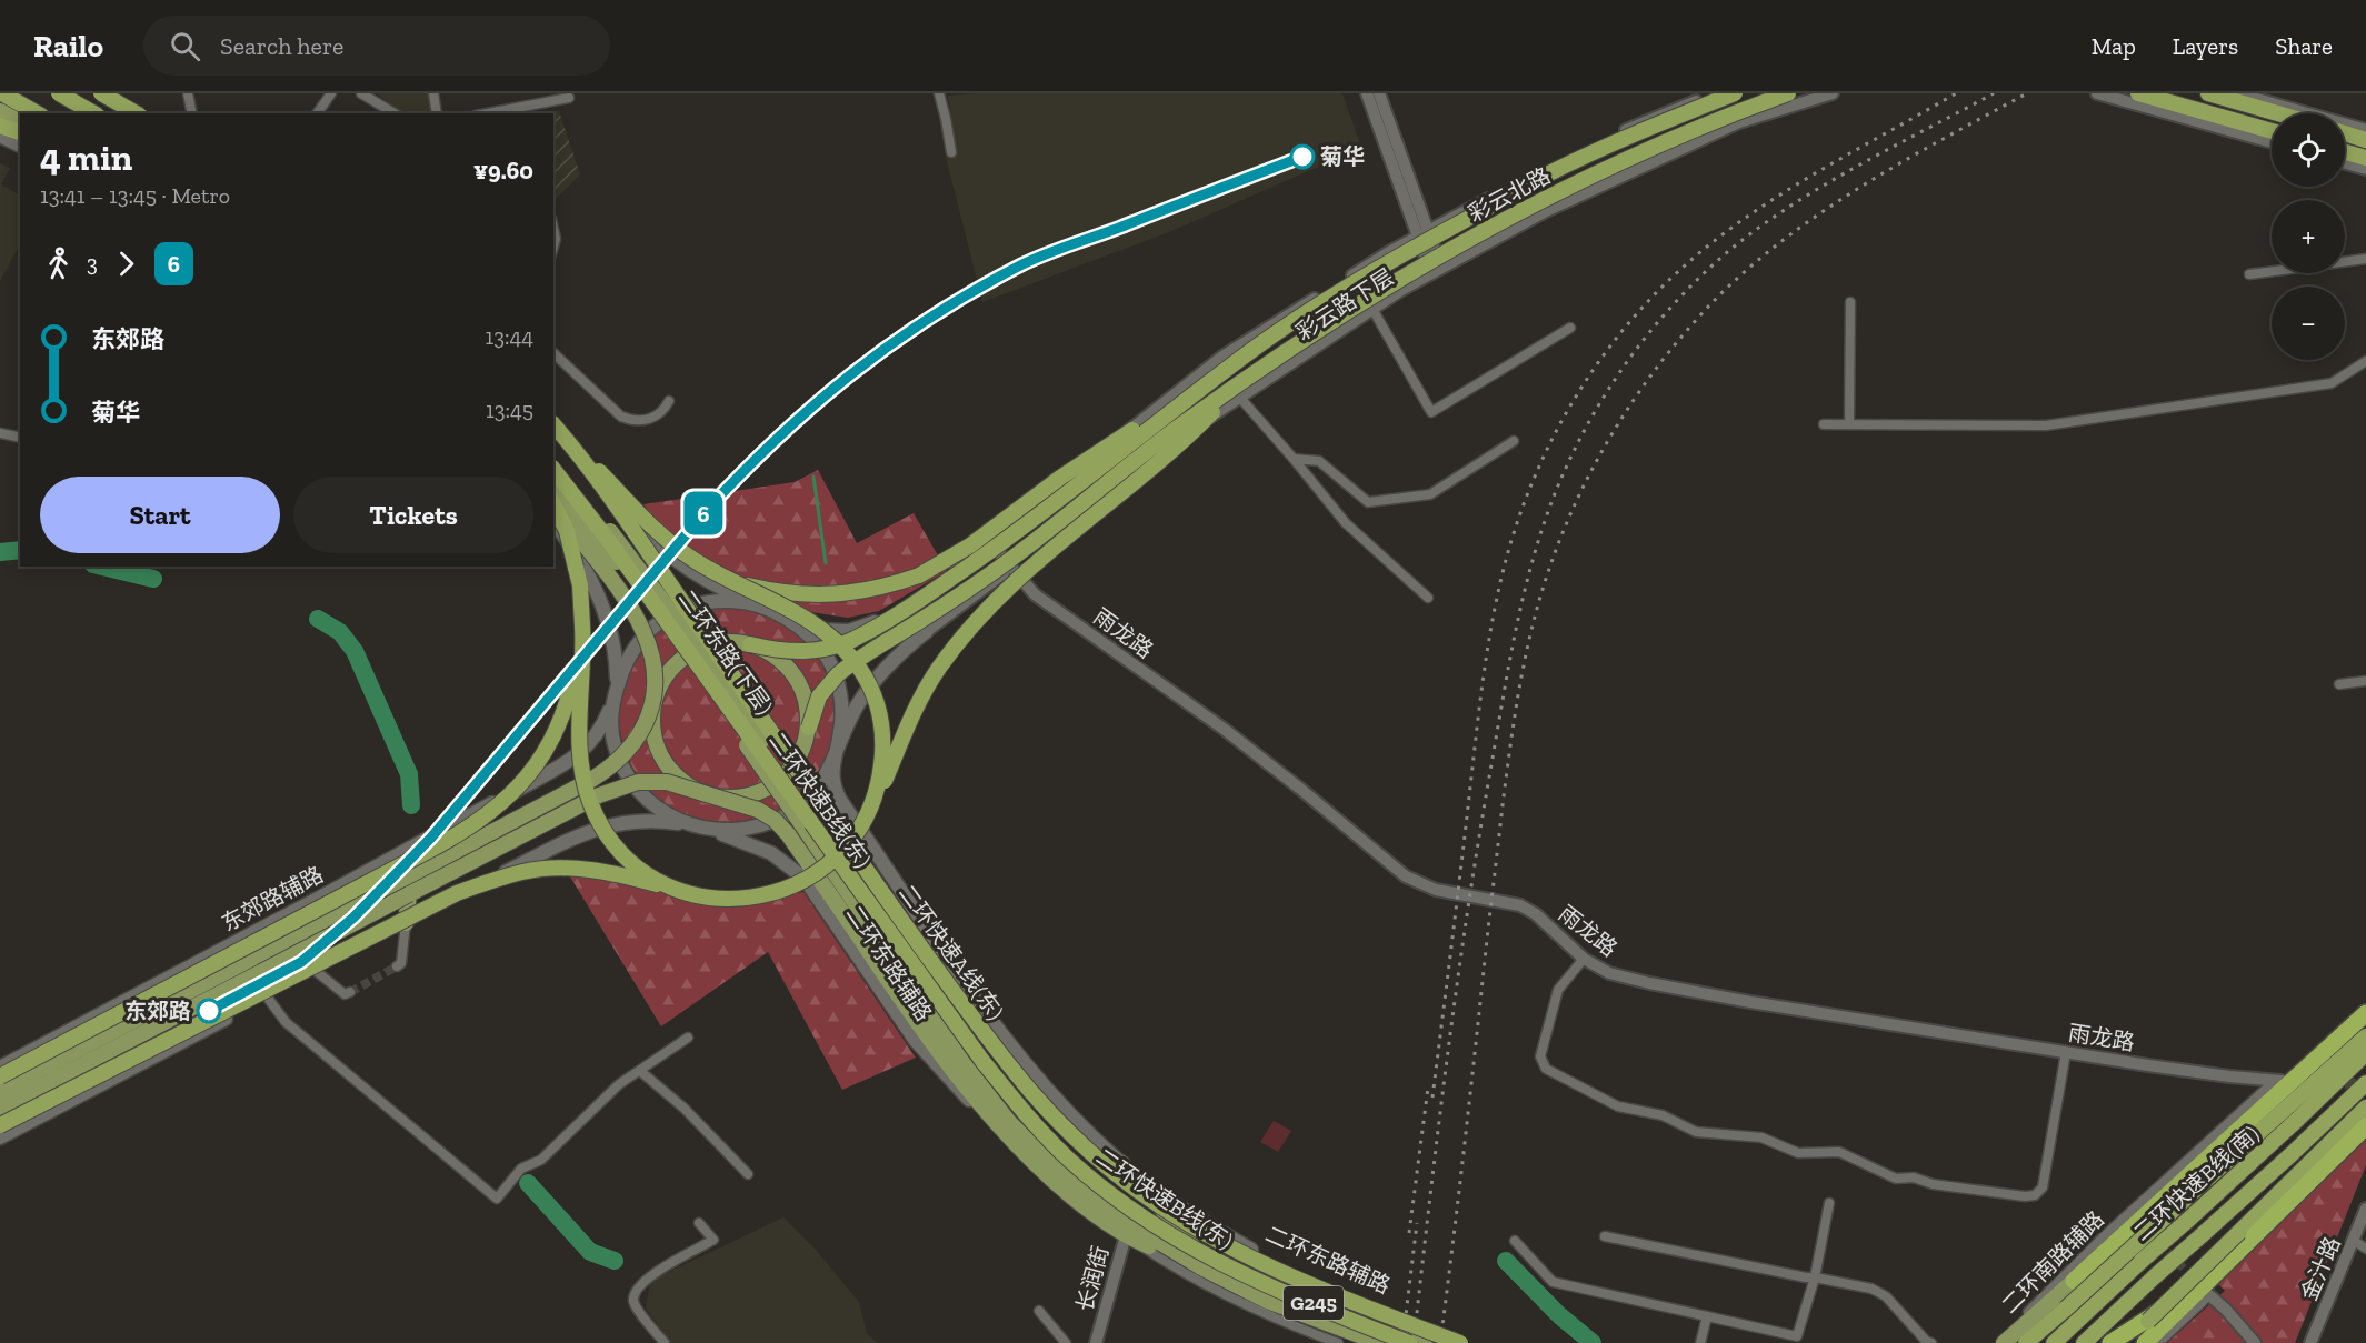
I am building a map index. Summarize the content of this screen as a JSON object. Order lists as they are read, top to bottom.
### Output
{
  "streets": {
    "highway": [
      "彩云北路",
      "二环快速B线(东)",
      "二环快速A线(东)",
      "二环快速B线(南)"
    ],
    "main road": [
      "二环东路(下层)",
      "东郊路辅路",
      "二环东路辅路",
      "G245"
    ],
    "street": [
      "彩云路下层",
      "雨龙路",
      "二环南路辅路",
      "金汁路",
      "长润街"
    ]
  },
  "crossings": [
    ["彩云路下层", "雨龙路"],
    ["彩云路下层", "G245"],
    ["雨龙路", "二环南路辅路"],
    ["二环东路(下层)", "长润街"],
    ["二环东路(下层)", "G245"],
    ["东郊路辅路", "二环东路辅路"],
    ["东郊路辅路", "G245"],
    ["二环东路辅路", "G245"],
    ["长润街", "G245"]
  ],
  "places": ["菊华", "东郊路"],
  "lines": ["metro line 6"],
  "page": {
    "header": "Railo",
    "search": "Search here",
    "nav": ["Map", "Layers", "Share"],
    "on_map": "6",
    "map_buttons": ["+", "−"],
    "heading": ["4 min", "13:41 – 13:45 · Metro", "¥9.60"],
    "legs": ["3", "6"],
    "list": [
      {
        "name": "东郊路",
        "value": "13:44"
      },
      {
        "name": "菊华",
        "value": "13:45"
      }
    ],
    "buttons": ["Start", "Tickets"]
  }
}
